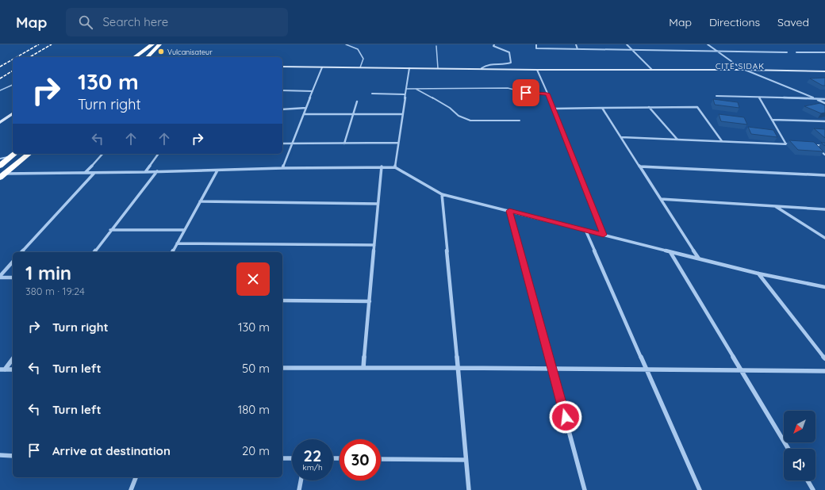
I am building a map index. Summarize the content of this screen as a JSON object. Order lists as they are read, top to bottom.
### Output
{
  "districts": ["CITÉ SIDAK"],
  "places": ["Vulcanisateur"],
  "north": "bottom left",
  "page": {
    "header": "Map",
    "search": "Search here",
    "nav": ["Map", "Directions", "Saved"],
    "turn": ["130 m", "Turn right"],
    "heading": ["1 min", "380 m · 19:24"],
    "list": [
      {
        "name": "Turn right",
        "value": "130 m"
      },
      {
        "name": "Turn left",
        "value": "50 m"
      },
      {
        "name": "Turn left",
        "value": "180 m"
      },
      {
        "name": "Arrive at destination",
        "value": "20 m"
      }
    ],
    "speed": "22 km/h",
    "limit": "30"
  }
}
